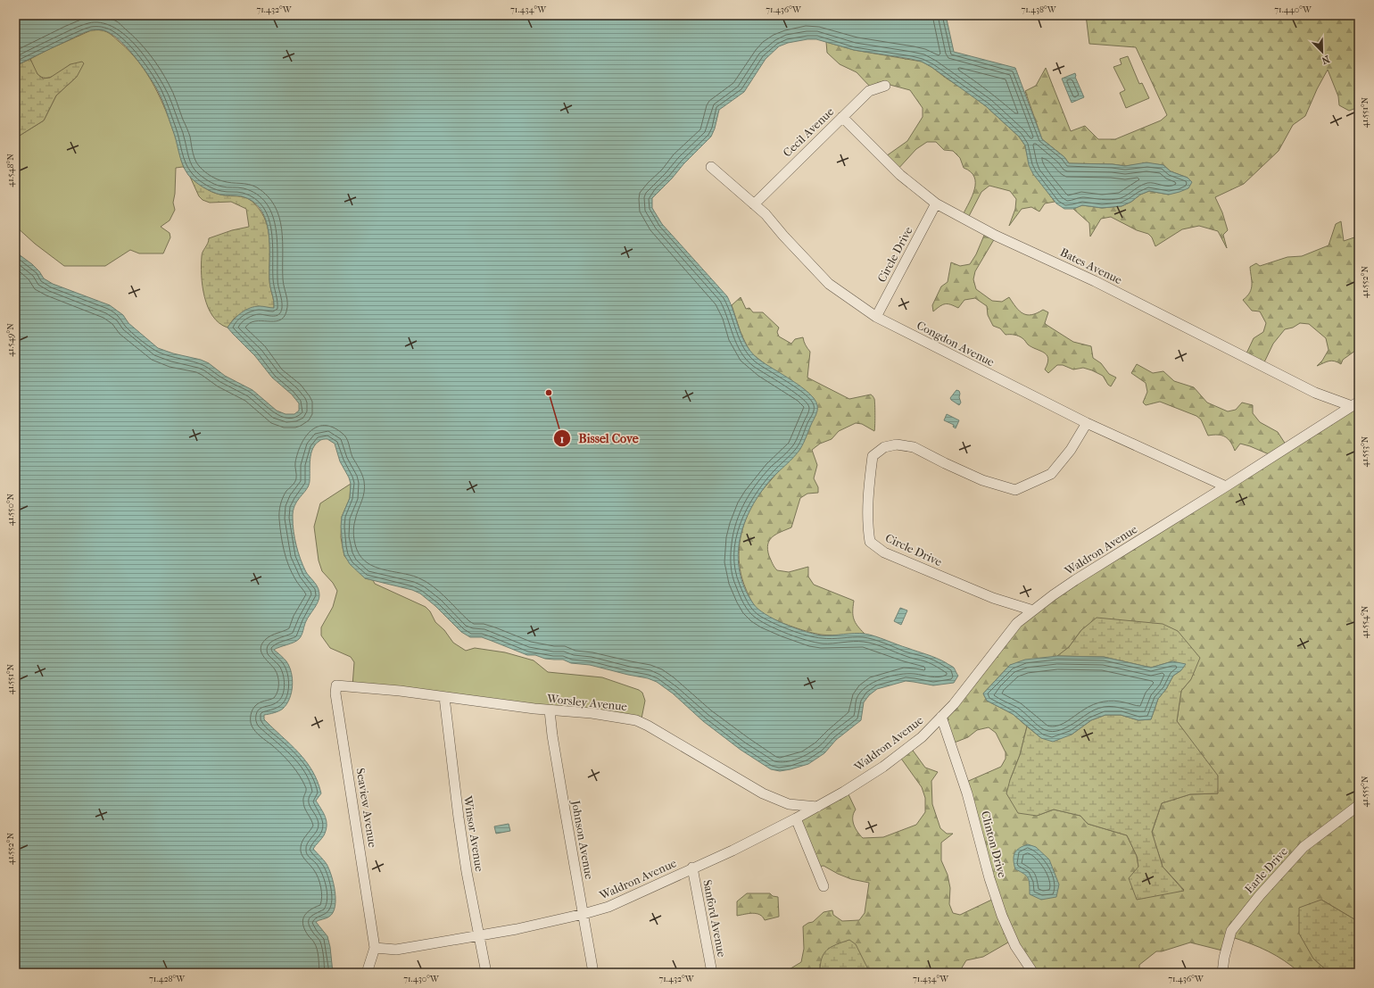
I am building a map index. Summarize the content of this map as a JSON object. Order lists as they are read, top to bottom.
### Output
{
  "streets": {
    "street": [
      "Cecil Avenue",
      "Circle Drive",
      "Bates Avenue",
      "Congdon Avenue",
      "Waldron Avenue",
      "Worsley Avenue",
      "Seaview Avenue",
      "Winsor Avenue",
      "Johnson Avenue",
      "Clinton Drive",
      "Earle Drive",
      "Sanford Avenue"
    ]
  },
  "crossings": [
    ["Cecil Avenue", "Bates Avenue"],
    ["Cecil Avenue", "Congdon Avenue"],
    ["Circle Drive", "Bates Avenue"],
    ["Circle Drive", "Congdon Avenue"],
    ["Circle Drive", "Waldron Avenue"],
    ["Bates Avenue", "Waldron Avenue"],
    ["Congdon Avenue", "Waldron Avenue"],
    ["Waldron Avenue", "Worsley Avenue"],
    ["Waldron Avenue", "Seaview Avenue"],
    ["Waldron Avenue", "Winsor Avenue"],
    ["Waldron Avenue", "Johnson Avenue"],
    ["Waldron Avenue", "Clinton Drive"],
    ["Waldron Avenue", "Sanford Avenue"],
    ["Worsley Avenue", "Seaview Avenue"],
    ["Worsley Avenue", "Winsor Avenue"],
    ["Worsley Avenue", "Johnson Avenue"]
  ],
  "places": ["Bissel Cove"],
  "north": "bottom right",
  "coordinates": [
    "71.432°W",
    "71.434°W",
    "71.436°W",
    "71.438°W",
    "71.440°W",
    "41.551°N",
    "41.548°N",
    "41.552°N",
    "41.549°N",
    "41.553°N",
    "41.550°N",
    "41.554°N",
    "41.555°N",
    "71.428°W",
    "71.430°W"
  ]
}
